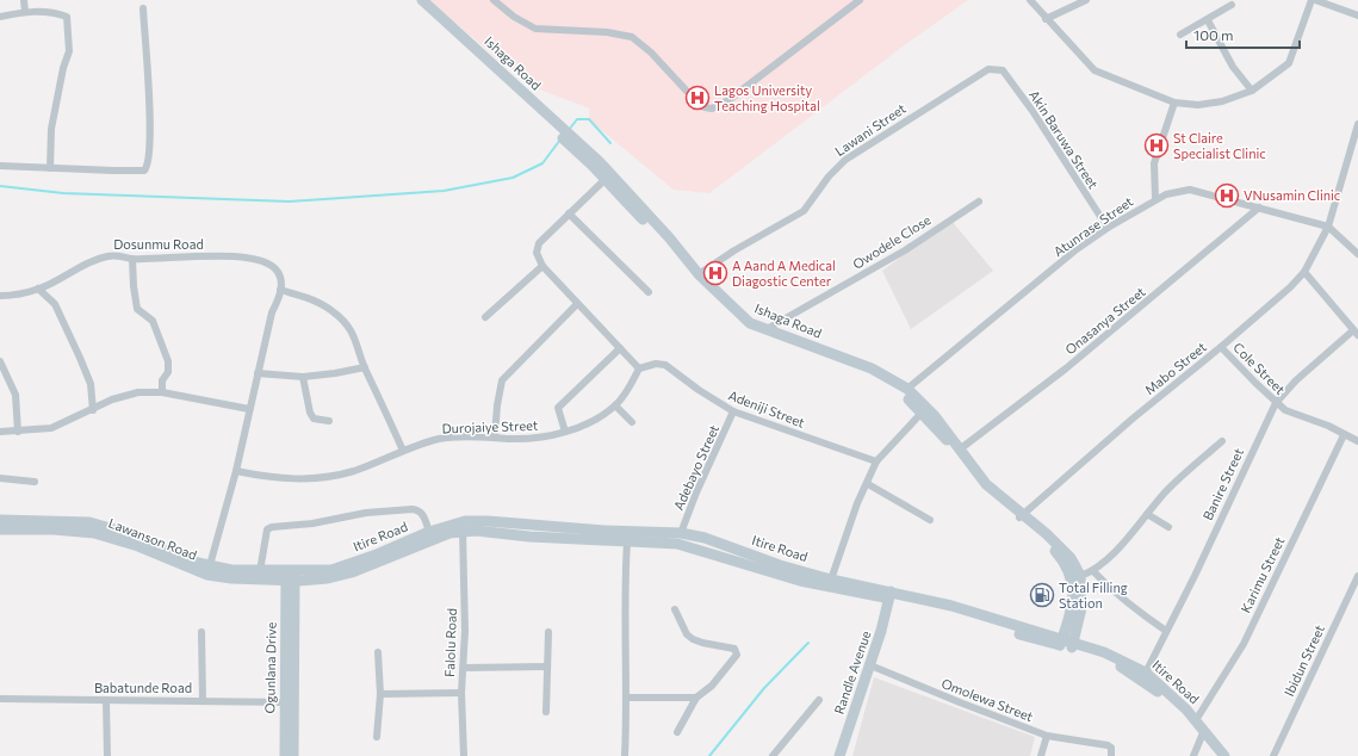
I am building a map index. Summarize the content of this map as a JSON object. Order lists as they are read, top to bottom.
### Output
{
  "streets": {
    "main road": [
      "Ishaga Road",
      "Itire Road",
      "Lawanson Road",
      "Ogunlana Drive",
      "Randle Avenue"
    ],
    "street": [
      "Lawani Street",
      "Akin Baruwa Street",
      "Atunrase Street",
      "Owodele Close",
      "Dosunmu Road",
      "Onasanya Street",
      "Mabo Street",
      "Cole Street",
      "Adeniji Street",
      "Durojaiye Street",
      "Adebayo Street",
      "Banire Street",
      "Karimu Street",
      "Falolu Road",
      "Ibidun Street",
      "Babatunde Road",
      "Omolewa Street"
    ]
  },
  "crossings": [
    ["Ishaga Road", "Lawani Street"],
    ["Ishaga Road", "Atunrase Street"],
    ["Ishaga Road", "Owodele Close"],
    ["Ishaga Road", "Onasanya Street"],
    ["Ishaga Road", "Mabo Street"],
    ["Ishaga Road", "Itire Road"],
    ["Lawani Street", "Akin Baruwa Street"],
    ["Akin Baruwa Street", "Atunrase Street"],
    ["Atunrase Street", "Onasanya Street"],
    ["Atunrase Street", "Mabo Street"],
    ["Mabo Street", "Cole Street"],
    ["Cole Street", "Banire Street"],
    ["Cole Street", "Karimu Street"],
    ["Adeniji Street", "Durojaiye Street"],
    ["Adeniji Street", "Adebayo Street"],
    ["Adebayo Street", "Itire Road"],
    ["Banire Street", "Itire Road"],
    ["Itire Road", "Lawanson Road"],
    ["Itire Road", "Karimu Street"],
    ["Itire Road", "Falolu Road"],
    ["Itire Road", "Ogunlana Drive"],
    ["Itire Road", "Randle Avenue"],
    ["Lawanson Road", "Ogunlana Drive"],
    ["Ogunlana Drive", "Babatunde Road"],
    ["Randle Avenue", "Omolewa Street"]
  ],
  "places": {
    "hospital": [
      "Lagos University Teaching Hospital",
      "St Claire Specialist Clinic",
      "VNusamin Clinic",
      "A Aand A Medical Diagostic Center"
    ],
    "fuel station": ["Total Filling Station"]
  },
  "scale_bar": "100 m"
}
